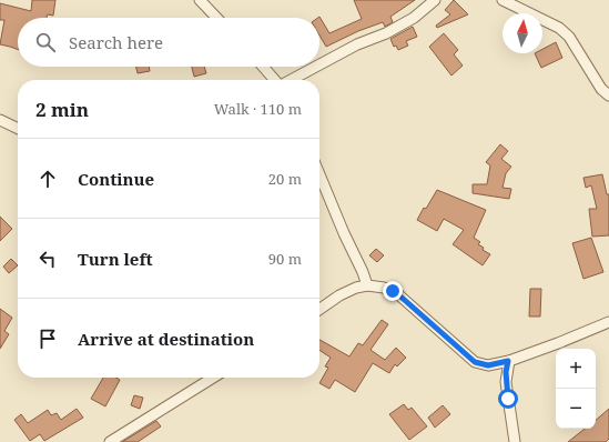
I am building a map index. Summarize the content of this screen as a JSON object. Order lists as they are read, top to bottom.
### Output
{
  "north": "top",
  "page": {
    "search": "Search here",
    "heading": ["2 min", "Walk · 110 m"],
    "list": [
      ["Continue", "20 m"],
      ["Turn left", "90 m"],
      "Arrive at destination"
    ],
    "map_buttons": ["+", "−"]
  }
}
